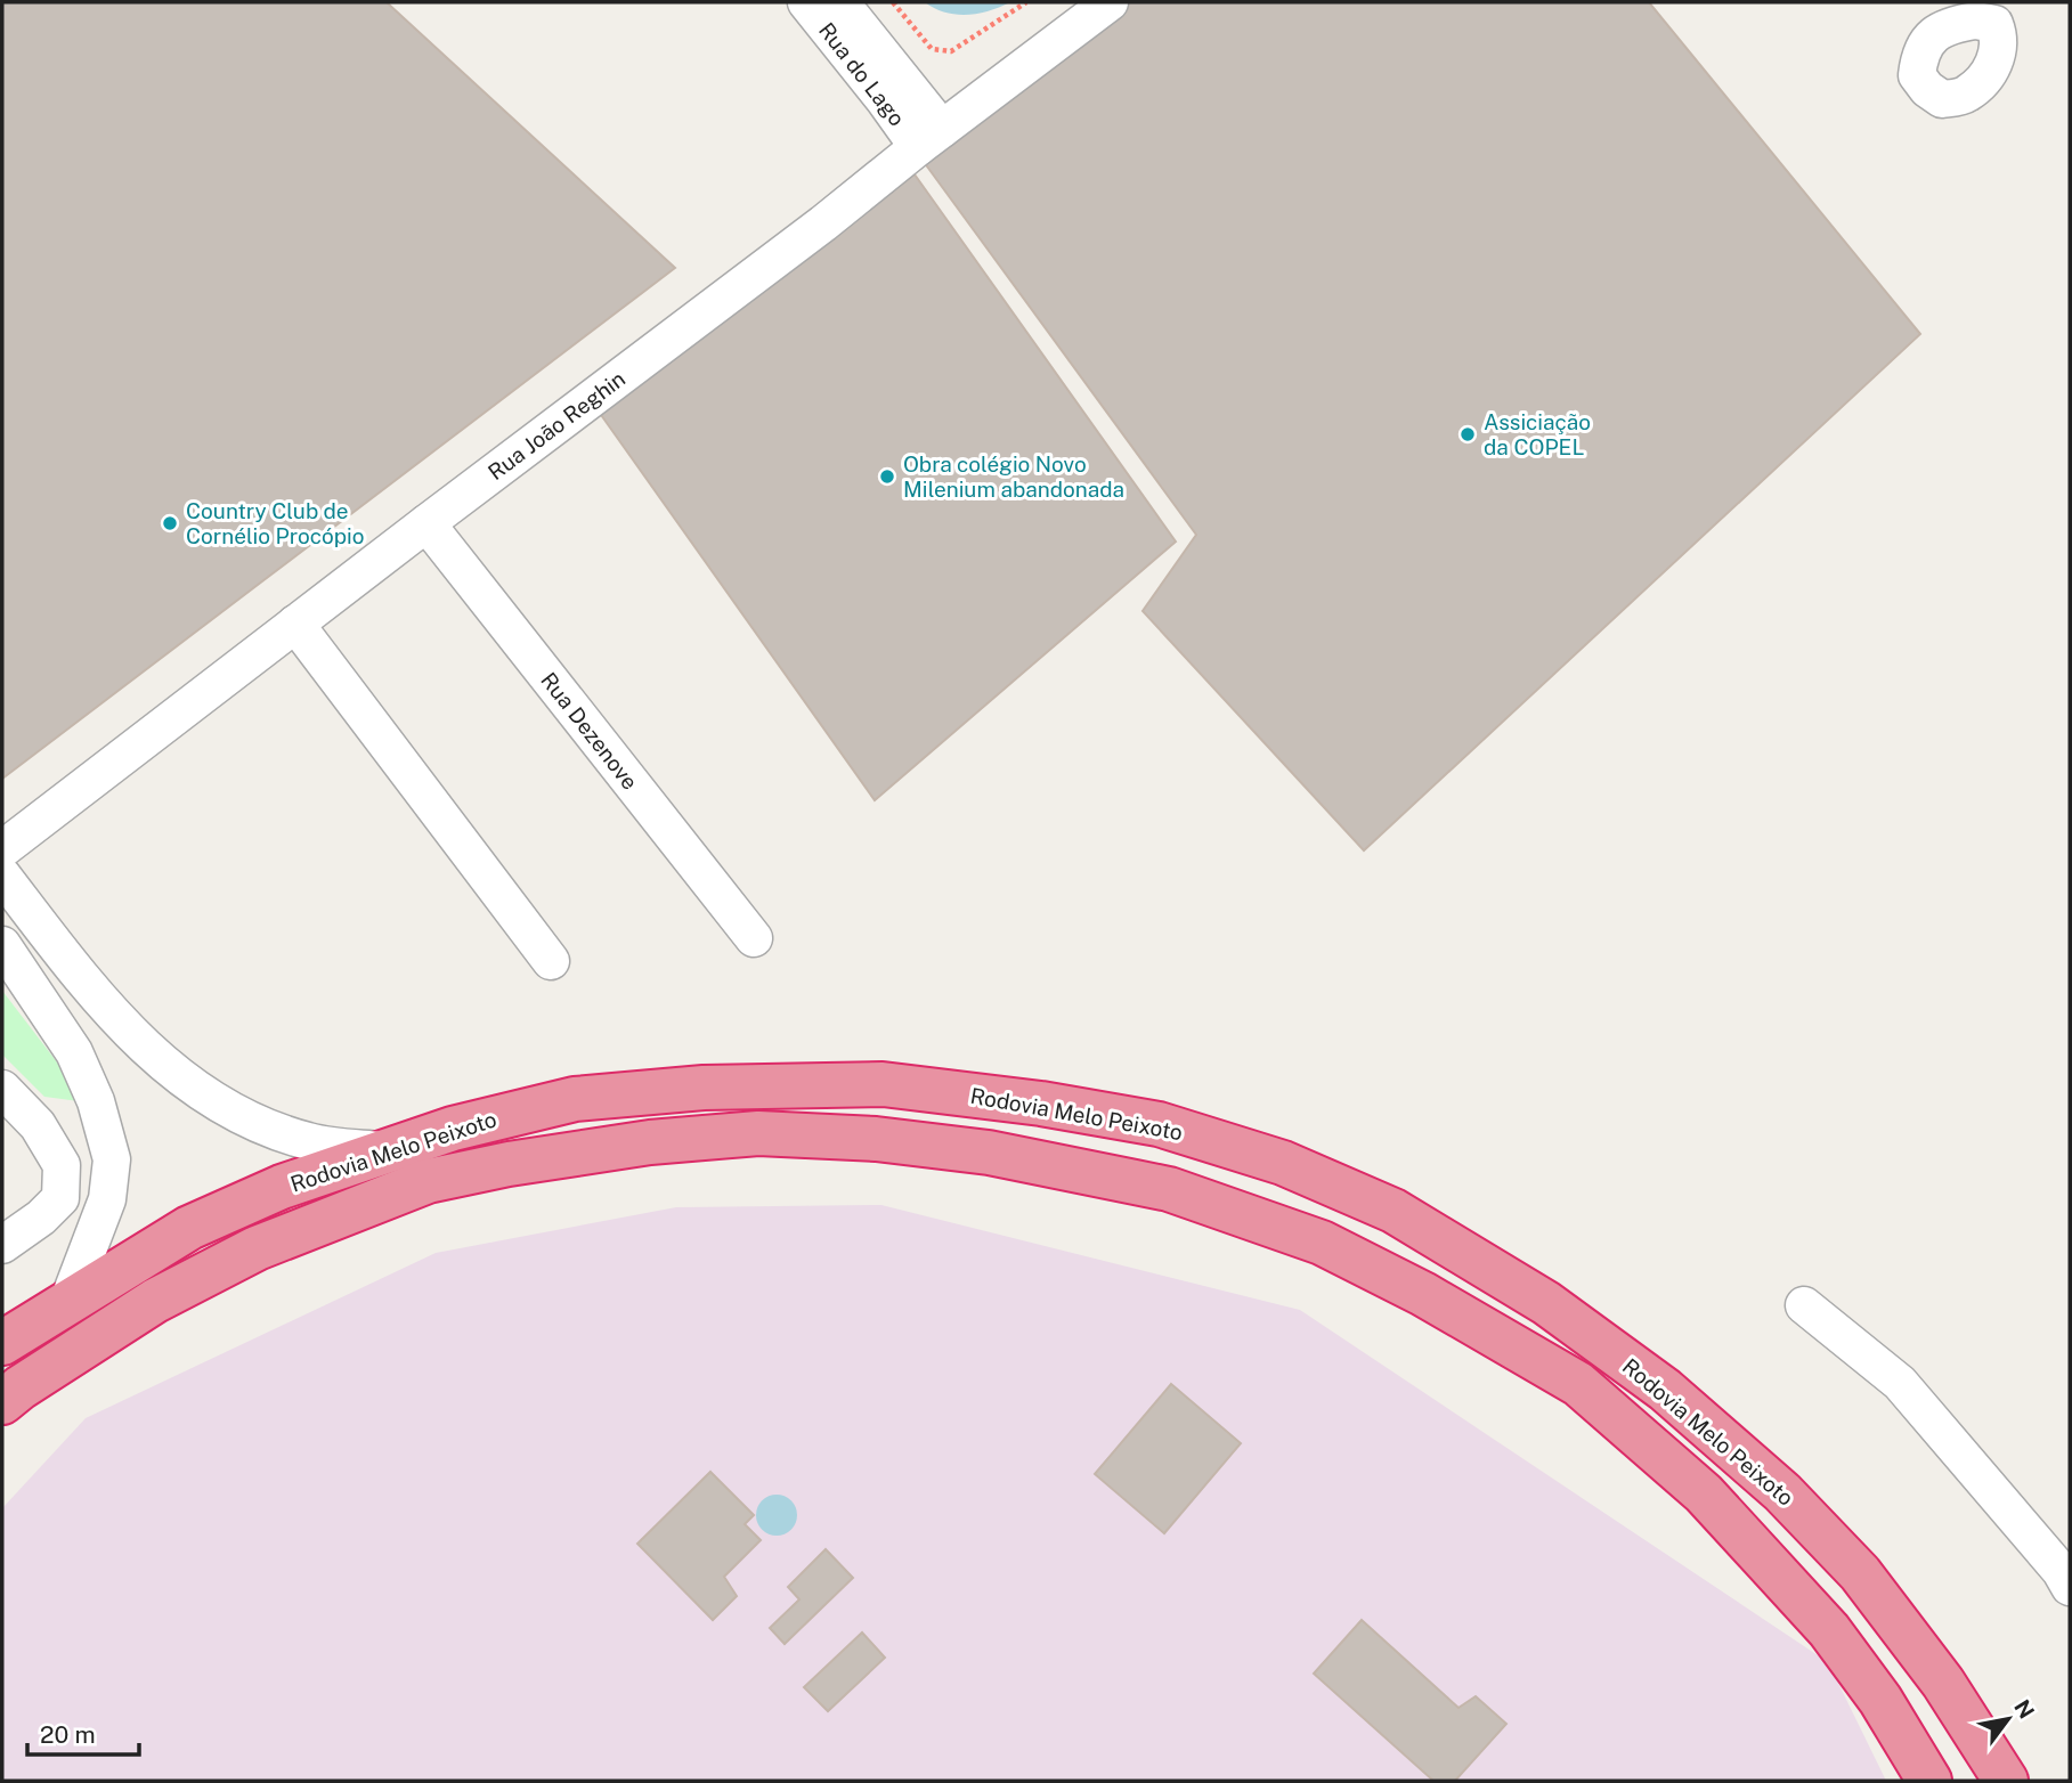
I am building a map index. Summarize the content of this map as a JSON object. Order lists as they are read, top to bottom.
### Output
{
  "streets": {
    "highway": ["Rodovia Melo Peixoto"],
    "street": ["Rua do Lago", "Rua João Reghin", "Rua Dezenove"]
  },
  "crossings": [
    ["Rua do Lago", "Rua João Reghin"],
    ["Rua João Reghin", "Rua Dezenove"]
  ],
  "places": ["Assiciação da COPEL", "Obra colégio Novo Milenium abandonada", "Country Club de Cornélio Procópio"],
  "scale_bar": "20 m",
  "north": "top right"
}
